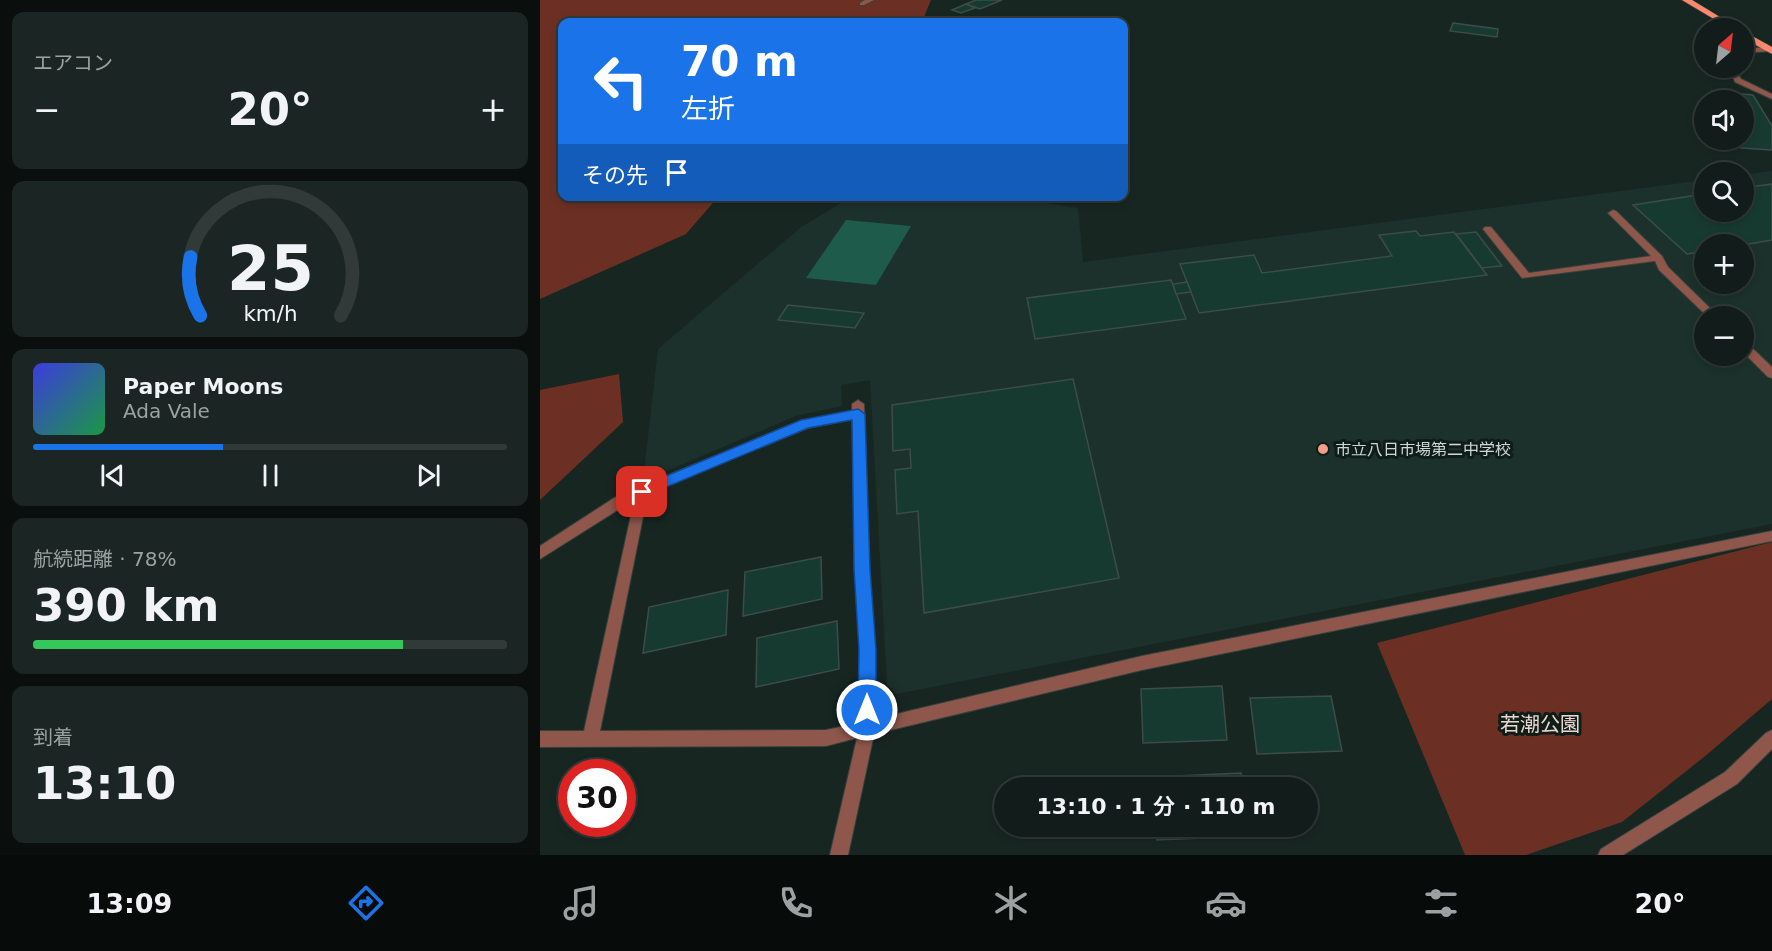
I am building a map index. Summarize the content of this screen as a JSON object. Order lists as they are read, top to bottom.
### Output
{
  "parks": ["若潮公園"],
  "places": ["市立八日市場第二中学校"],
  "north": "top right",
  "page": {
    "tile": [
      "エアコン",
      ["航続距離 · 78%", "390 km"],
      ["到着", "13:10"]
    ],
    "map_buttons": ["+", "−"],
    "turn": ["70 m", "左折"],
    "heat": ["−", "20°", "+"],
    "then": "その先",
    "song": ["Paper Moons", "Ada Vale"],
    "limit": "30",
    "trip": "13:10 · 1 分 · 110 m",
    "tabs": ["13:09", "20°"],
    "gauge": ["25", "km/h"]
  }
}
